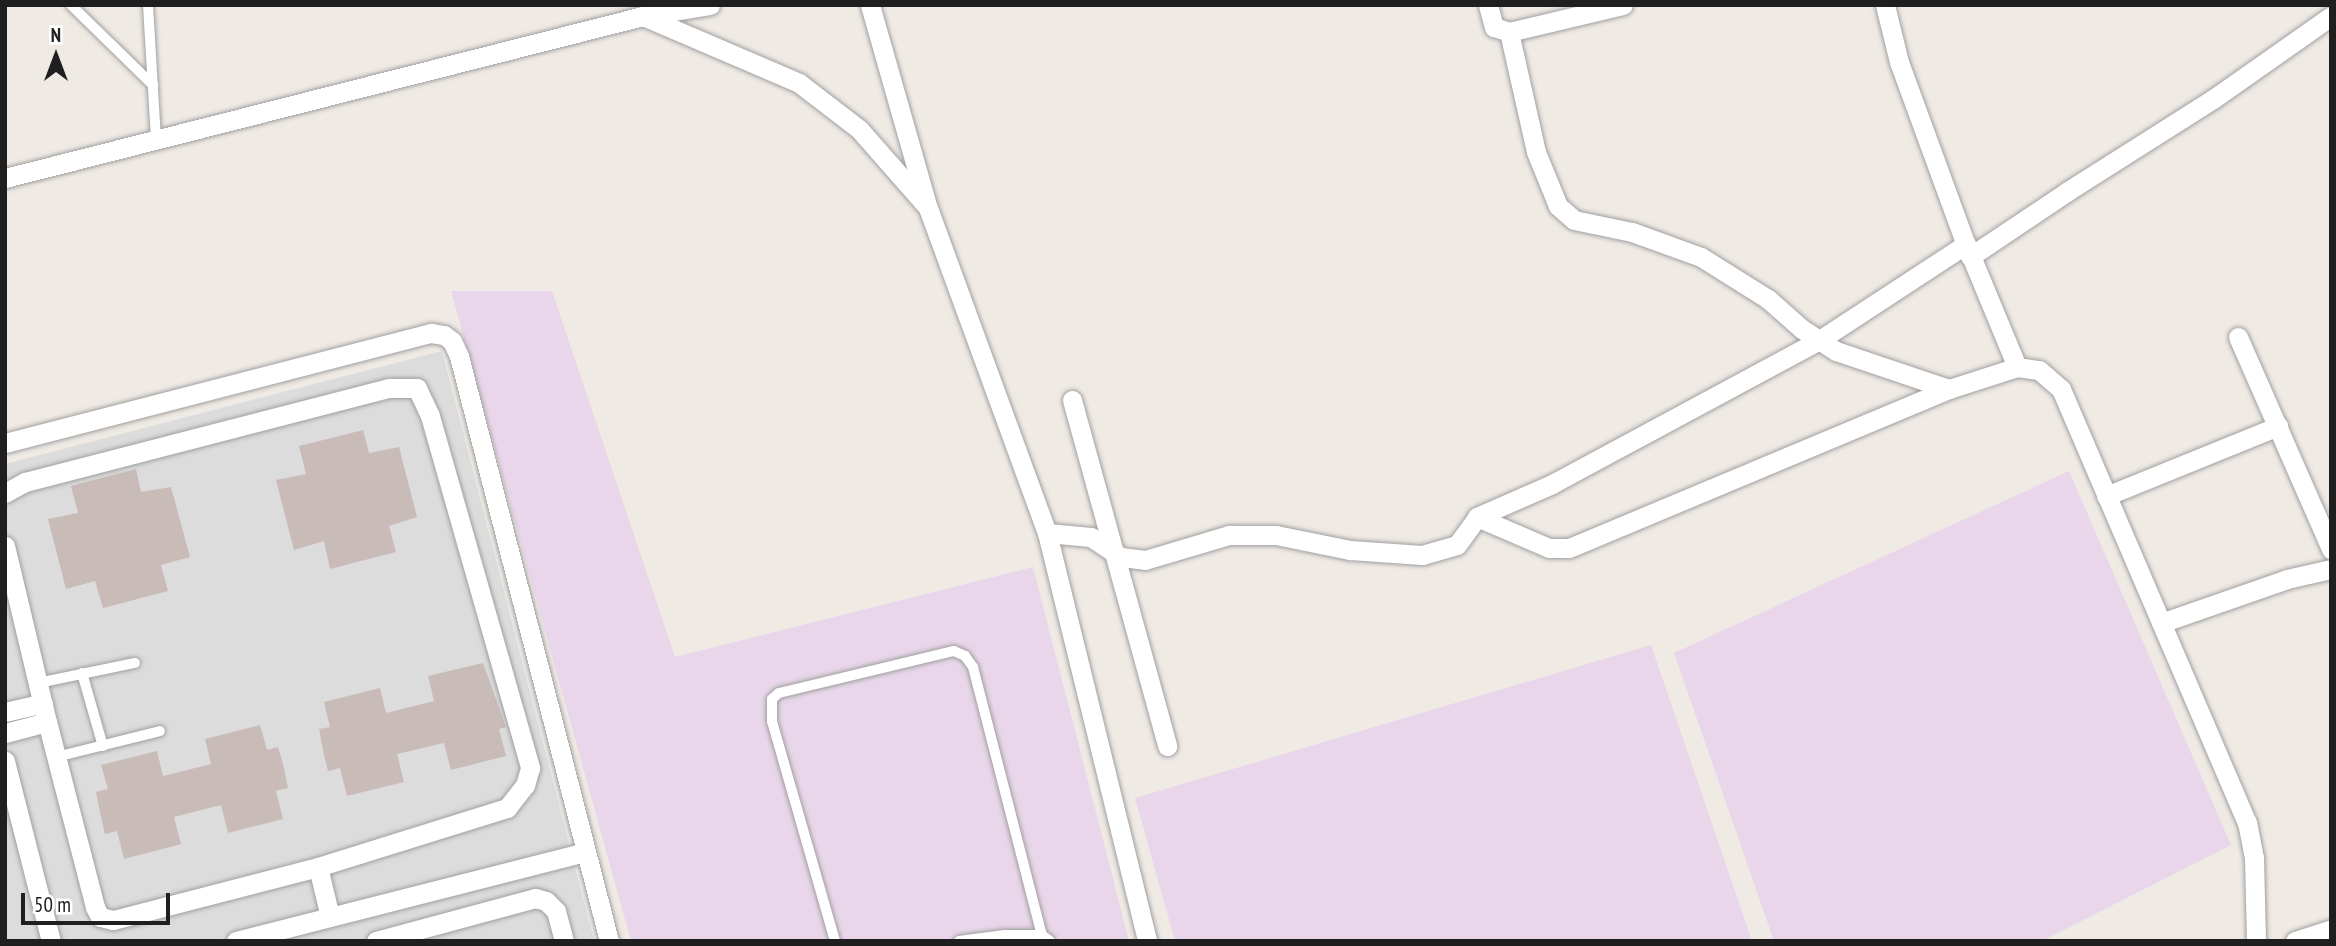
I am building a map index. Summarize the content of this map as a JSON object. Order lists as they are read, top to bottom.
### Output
{
  "scale_bar": "50 m",
  "north": "top"
}
